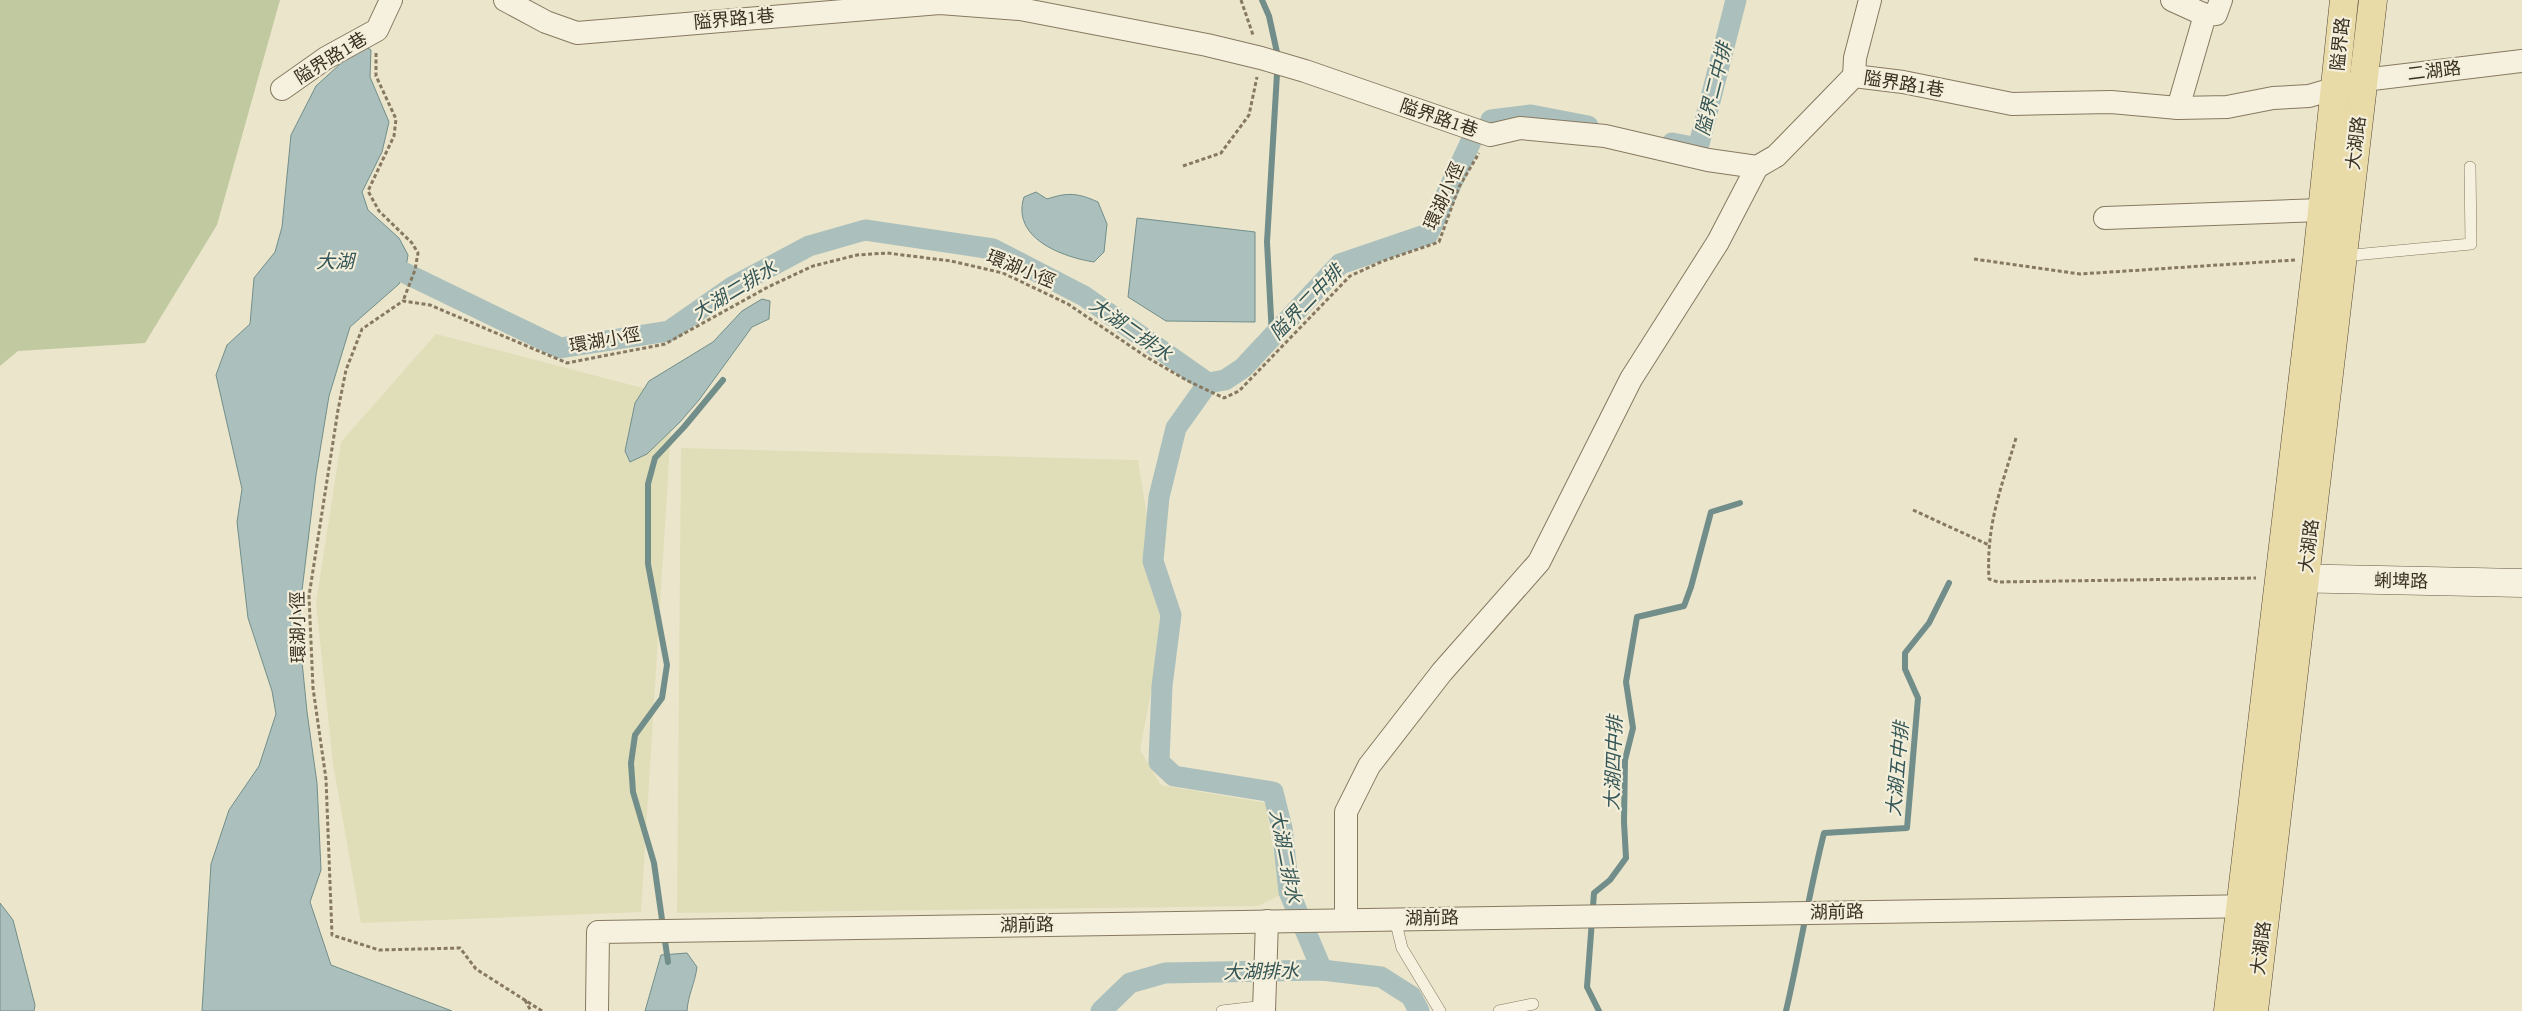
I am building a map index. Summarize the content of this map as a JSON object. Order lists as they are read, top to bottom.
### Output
{
  "streets": {
    "main road": ["隘界路", "大湖路"],
    "street": [
      "隘界路1巷",
      "二湖路",
      "蜊埤路",
      "湖前路"
    ],
    "path": ["環湖小徑"]
  },
  "crossings": [
    ["隘界路1巷", "隘界路"],
    ["隘界路1巷", "二湖路"],
    ["隘界路1巷", "大湖路"],
    ["隘界路1巷", "環湖小徑"],
    ["隘界路", "二湖路"],
    ["隘界路", "大湖路"],
    ["二湖路", "大湖路"],
    ["大湖路", "蜊埤路"],
    ["大湖路", "湖前路"]
  ],
  "water": [
    "隘界二中排",
    "大湖",
    "大湖二排水",
    "大湖四中排",
    "大湖五中排",
    "大湖排水"
  ]
}
